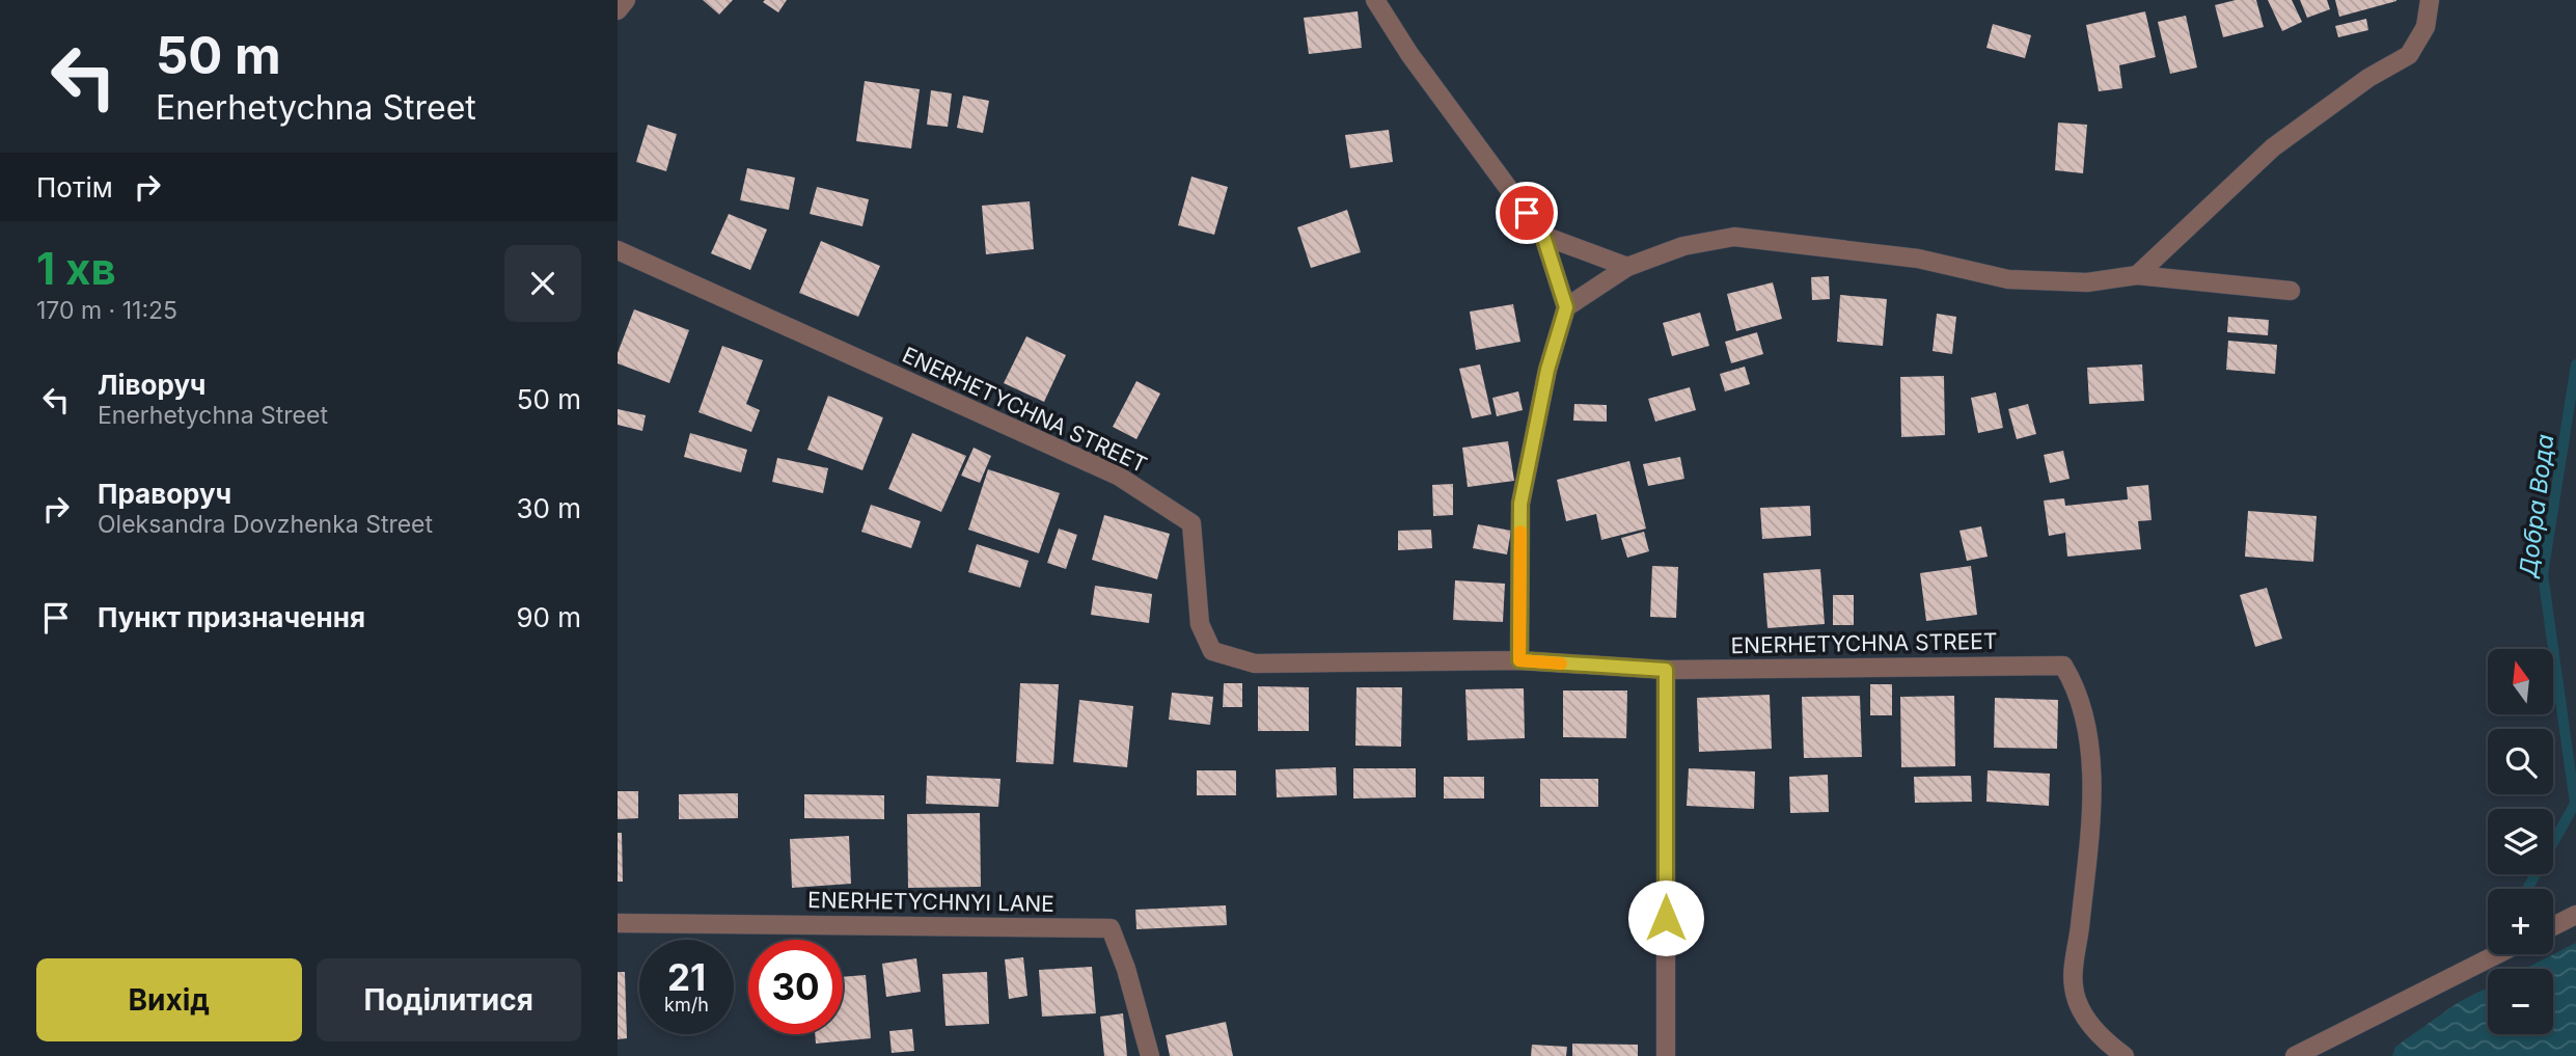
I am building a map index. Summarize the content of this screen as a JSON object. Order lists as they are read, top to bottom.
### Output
{
  "streets": {
    "street": ["ENERHETYCHNA STREET", "ENERHETYCHNYI LANE"]
  },
  "water": ["Добра Вода"],
  "north": "top",
  "page": {
    "turn": ["50 m", "Enerhetychna Street"],
    "then": "Потім",
    "heading": ["1 хв", "170 m · 11:25"],
    "list": [
      {
        "name": "Ліворуч",
        "note": "Enerhetychna Street",
        "value": "50 m"
      },
      {
        "name": "Праворуч",
        "note": "Oleksandra Dovzhenka Street",
        "value": "30 m"
      },
      {
        "name": "Пункт призначення",
        "value": "90 m"
      }
    ],
    "map_buttons": ["+", "−"],
    "speed": "21 km/h",
    "limit": "30",
    "buttons": ["Вихід", "Поділитися"]
  }
}
